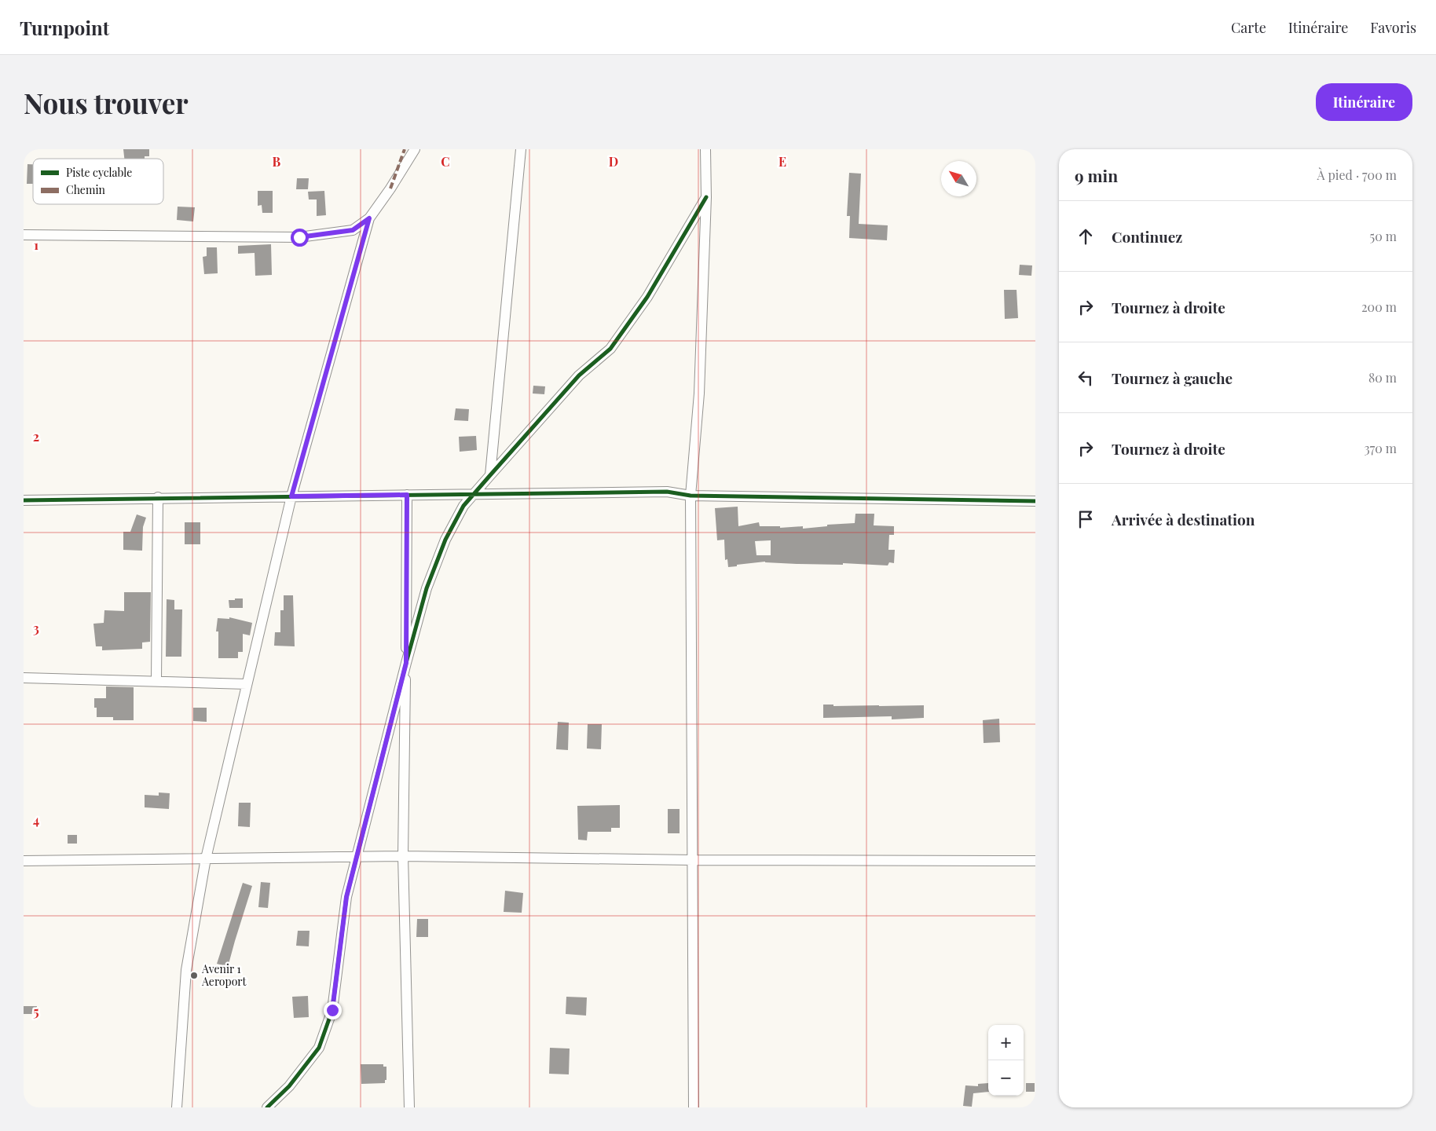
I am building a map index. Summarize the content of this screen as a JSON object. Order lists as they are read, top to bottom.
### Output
{
  "places": ["Avenir 1 Aeroport"],
  "legend": ["Piste cyclable", "Chemin"],
  "north": "top left",
  "page": {
    "header": "Turnpoint",
    "nav": ["Carte", "Itinéraire", "Favoris"],
    "buttons": "Itinéraire",
    "title": "Nous trouver",
    "heading": ["9 min", "À pied · 700 m"],
    "list": [
      ["Continuez", "50 m"],
      ["Tournez à droite", "200 m"],
      ["Tournez à gauche", "80 m"],
      ["Tournez à droite", "370 m"],
      "Arrivée à destination"
    ],
    "map_buttons": ["+", "−"]
  },
  "grid": {
    "columns": [
      "B",
      "C",
      "D",
      "E"
    ],
    "rows": [
      "1",
      "2",
      "3",
      "4",
      "5"
    ]
  }
}
